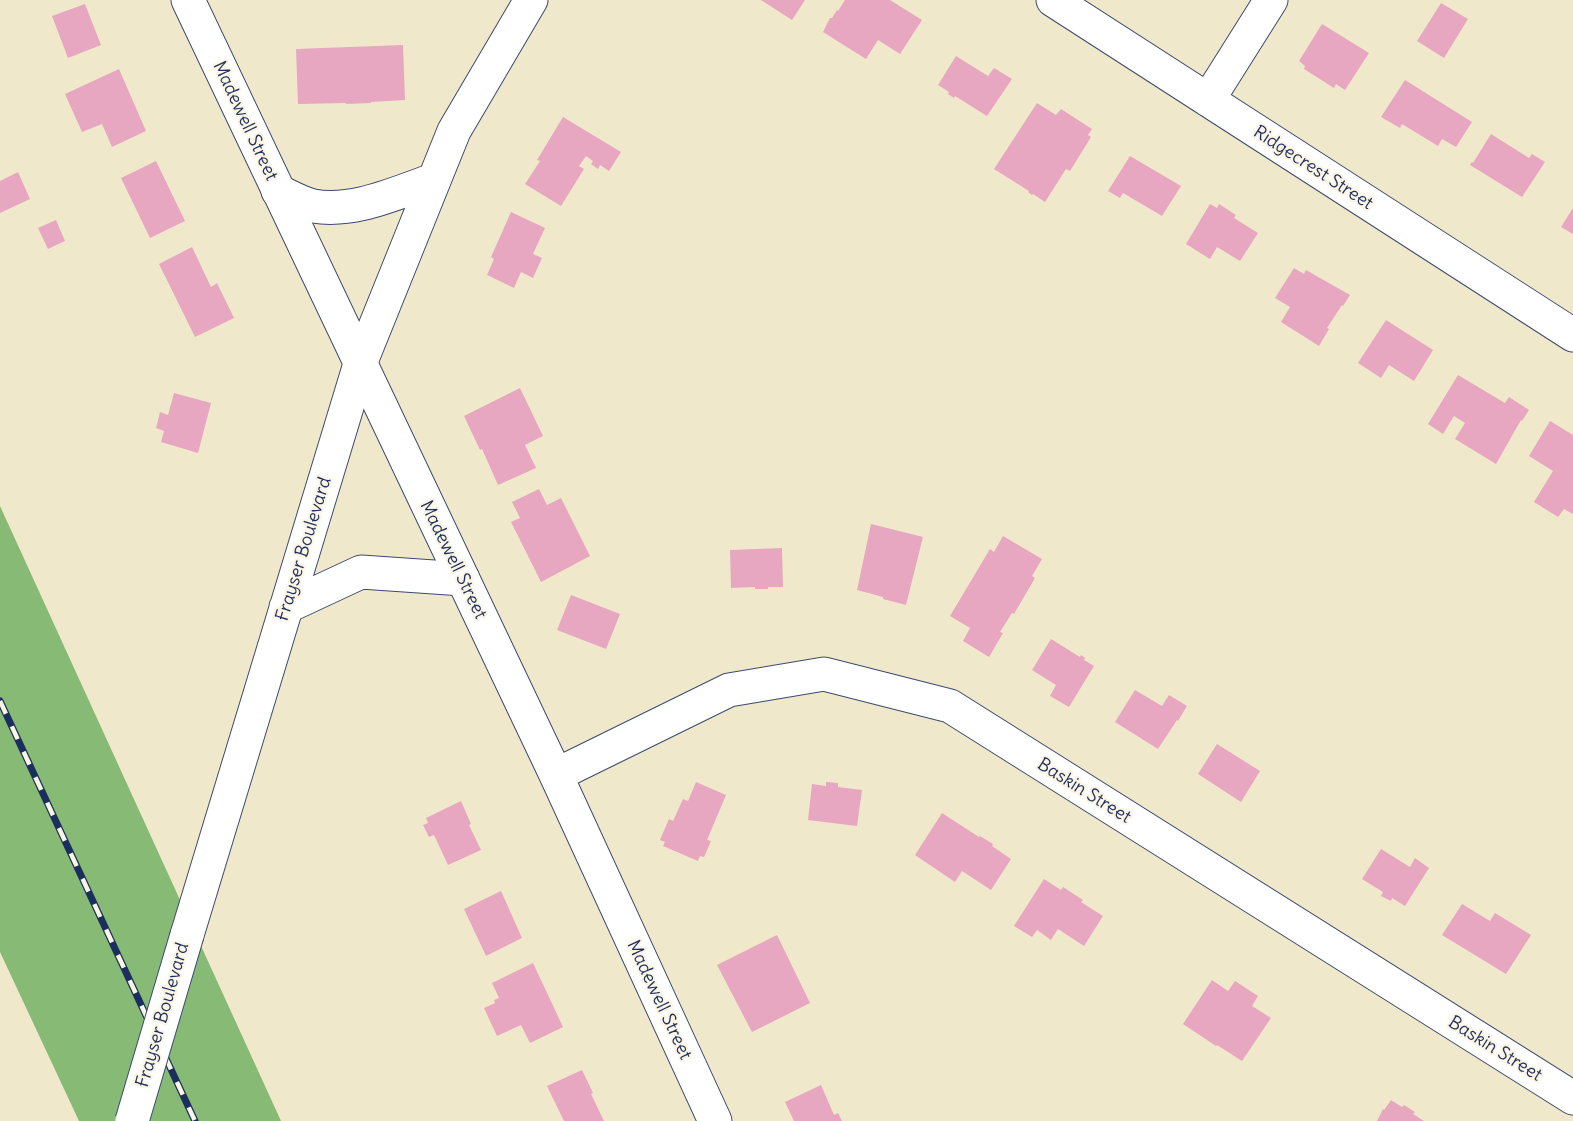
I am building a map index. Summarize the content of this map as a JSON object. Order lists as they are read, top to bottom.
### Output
{
  "streets": {
    "street": [
      "Madewell Street",
      "Ridgecrest Street",
      "Frayser Boulevard",
      "Baskin Street"
    ]
  },
  "crossings": [
    ["Madewell Street", "Frayser Boulevard"],
    ["Madewell Street", "Baskin Street"]
  ]
}
